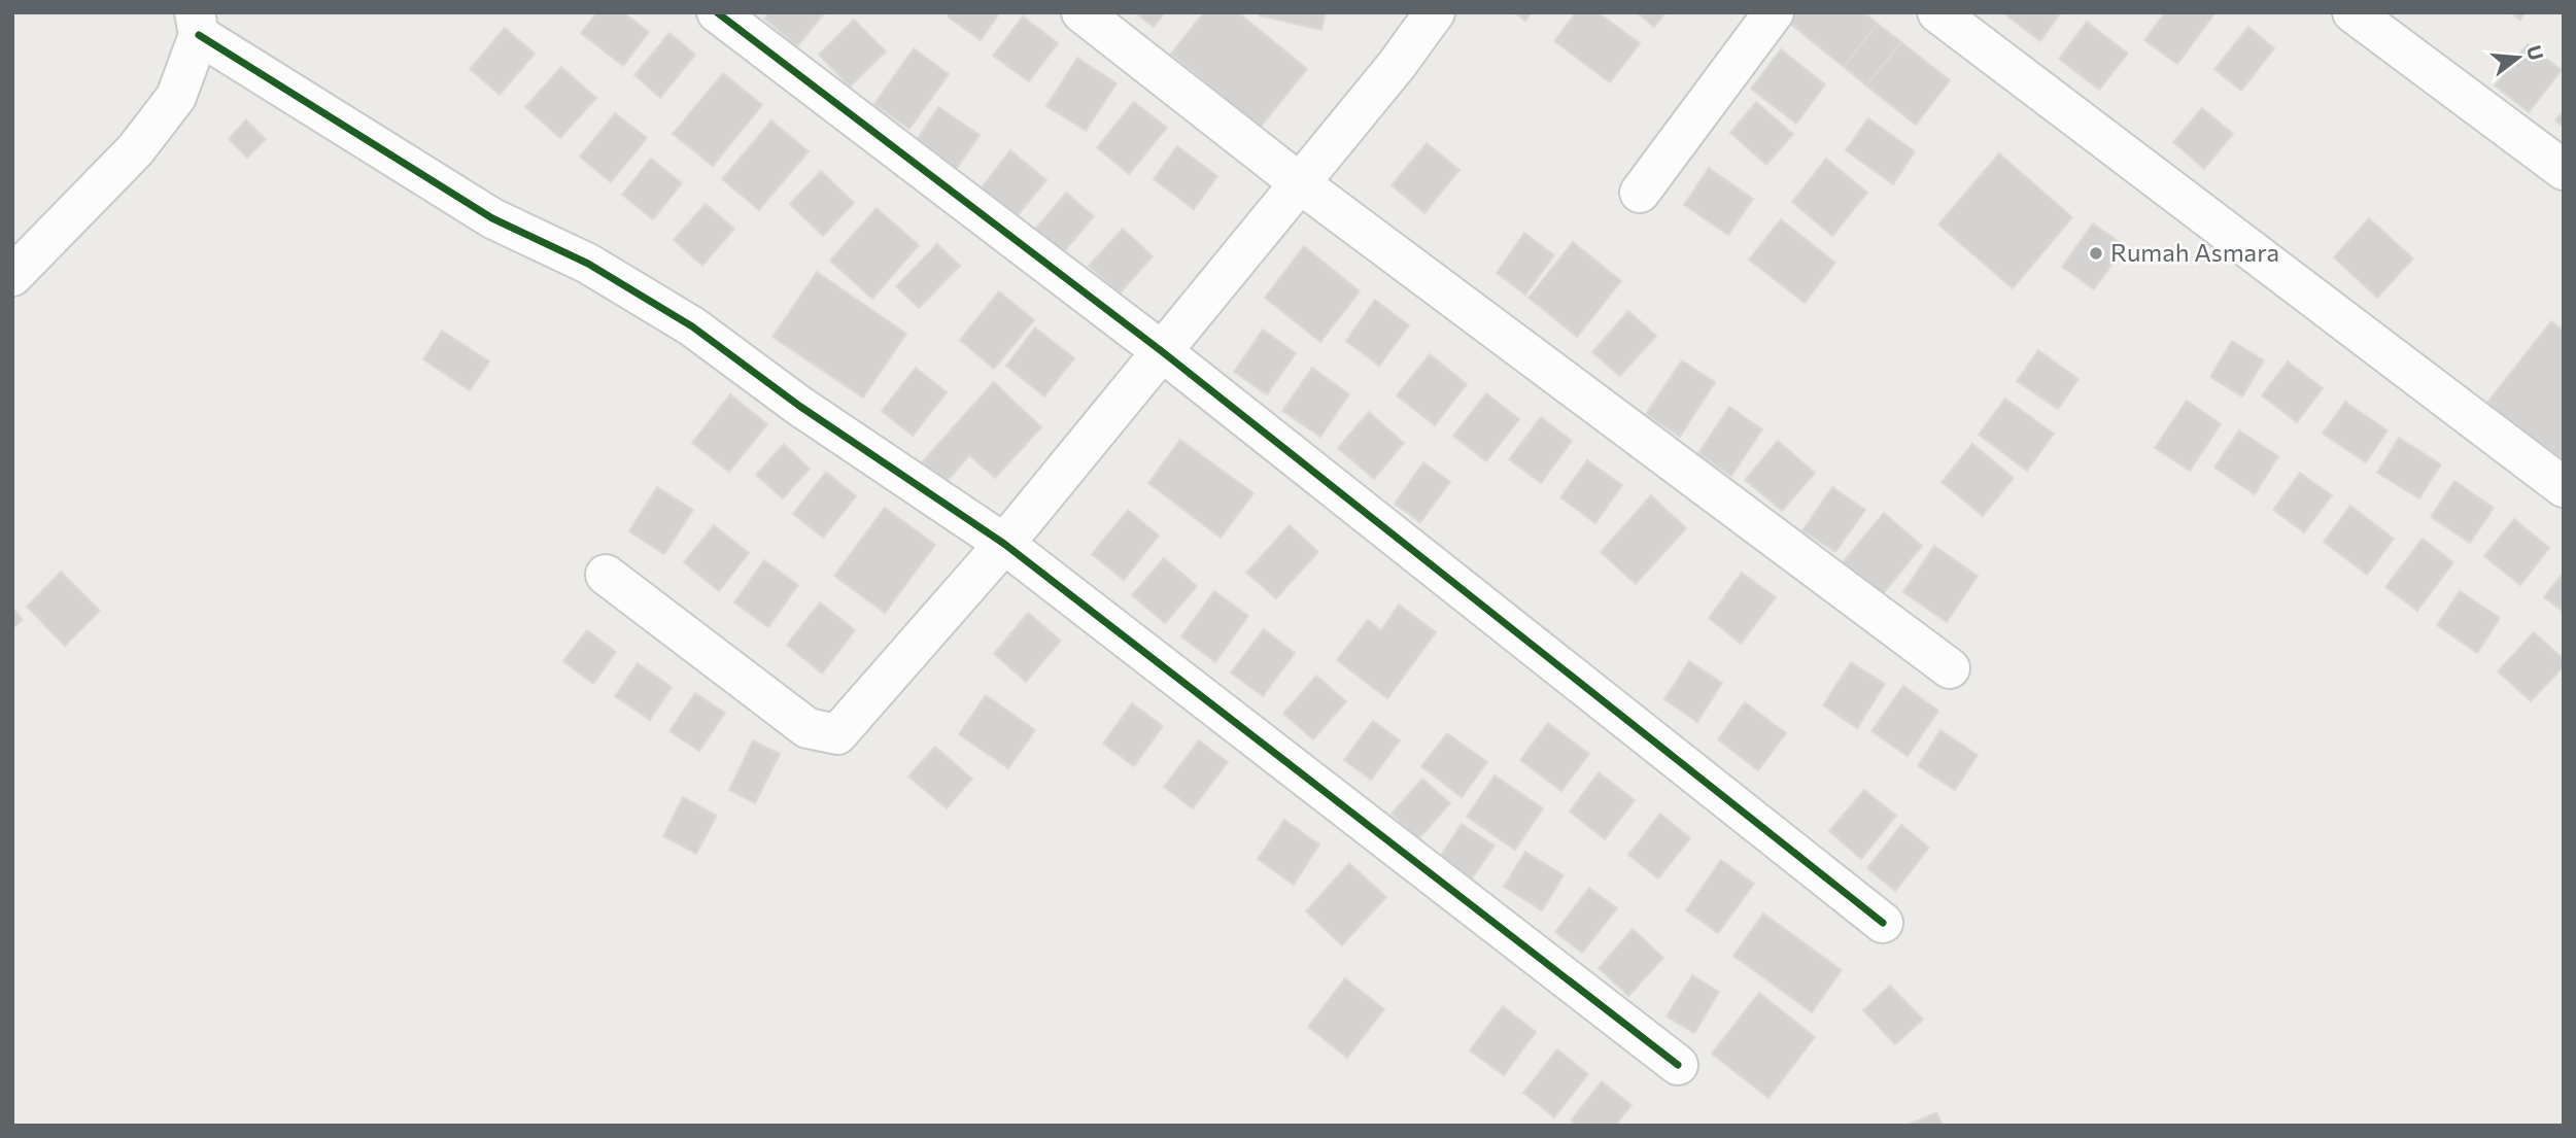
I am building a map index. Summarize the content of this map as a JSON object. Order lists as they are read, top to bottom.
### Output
{
  "places": ["Rumah Asmara"],
  "north": "right"
}
